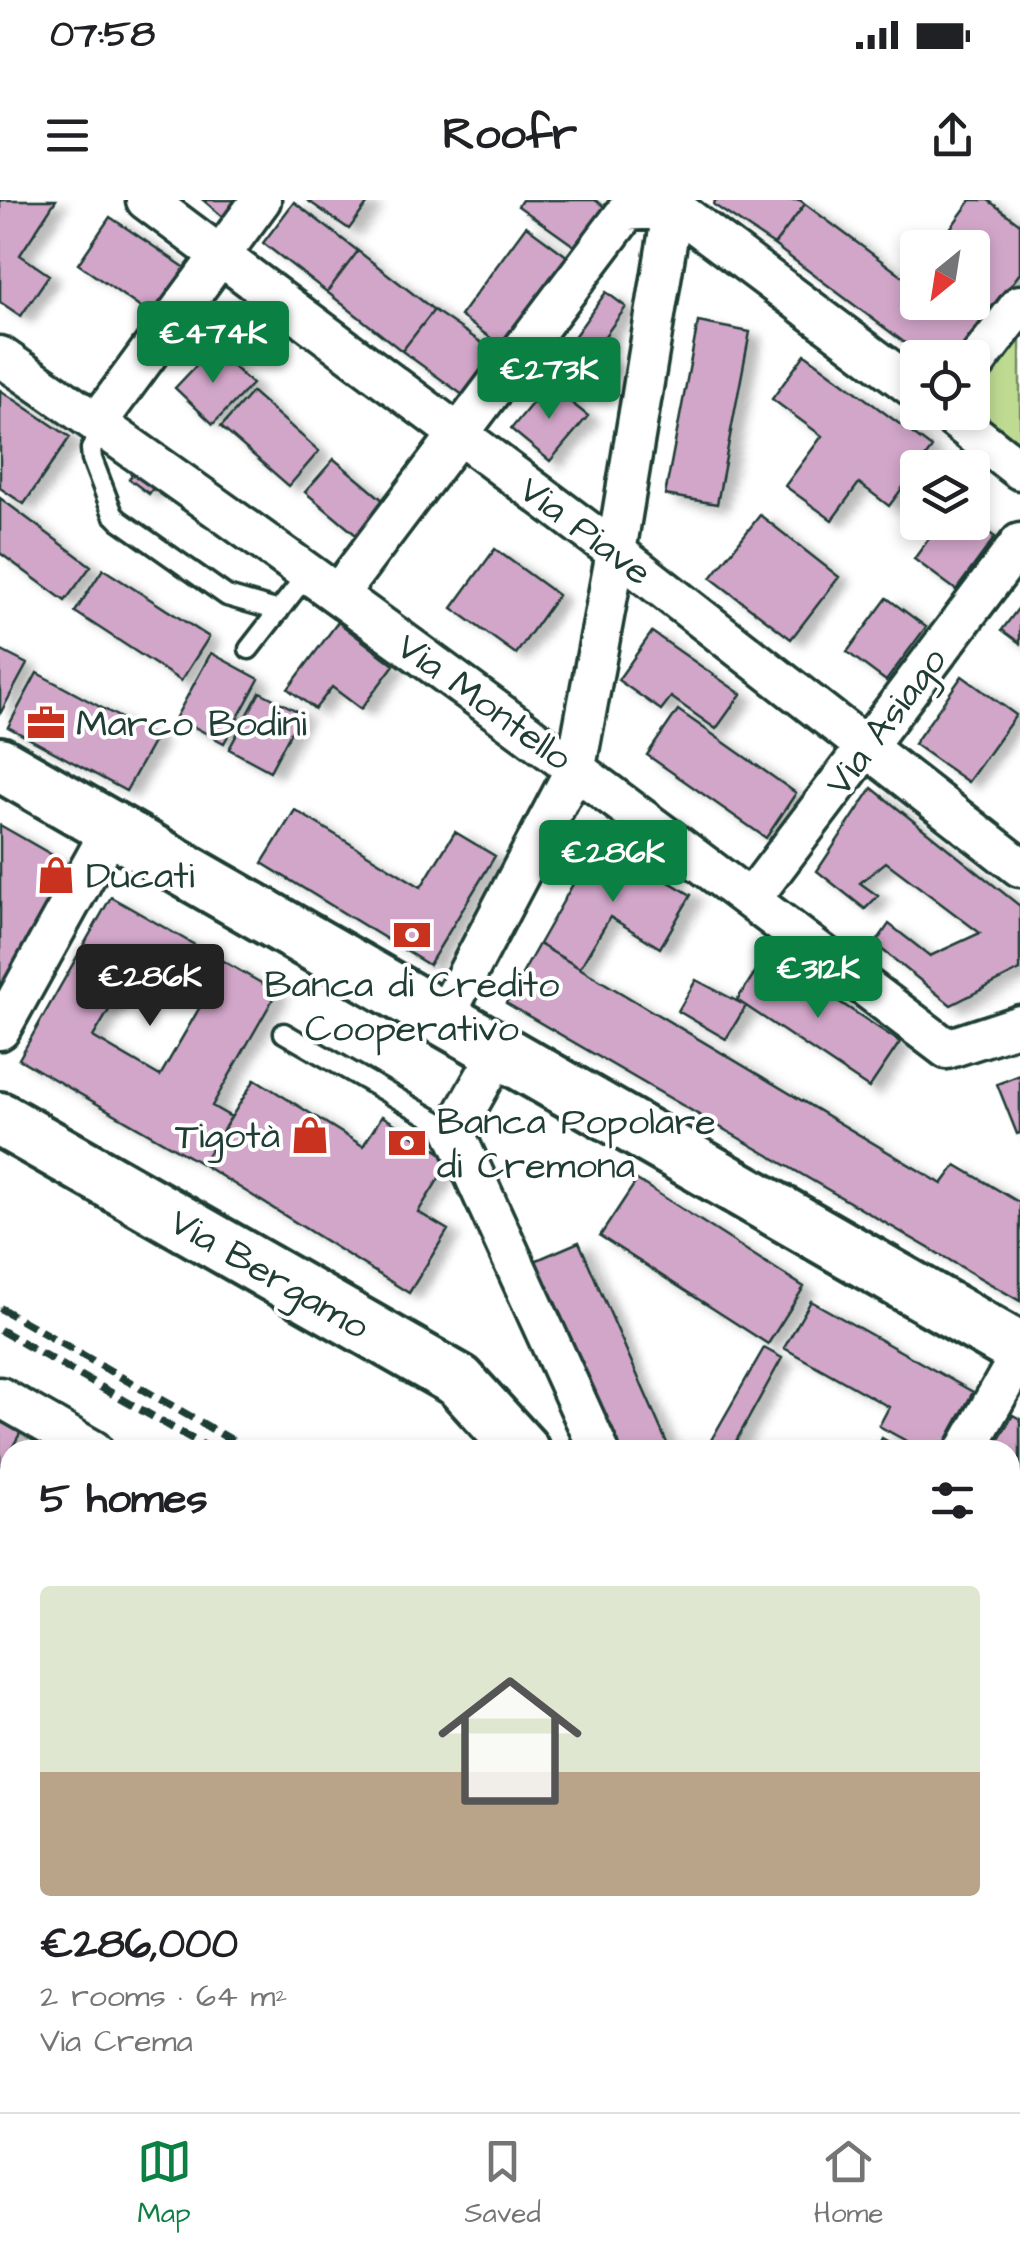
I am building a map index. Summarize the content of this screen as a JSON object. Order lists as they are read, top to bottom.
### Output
{
  "streets": {
    "main road": ["Via Bergamo"],
    "street": ["Via Piave", "Via Montello", "Via Asiago"]
  },
  "crossings": [
    ["Via Piave", "Via Asiago"],
    ["Via Montello", "Via Asiago"]
  ],
  "places": {
    "office": ["Marco Bodini"],
    "shop": ["Ducati", "Tigotà"],
    "bank": ["Banca di Credito Cooperativo", "Banca Popolare di Cremona"]
  },
  "north": "bottom left",
  "page": {
    "status": "07:58",
    "header": "Roofr",
    "price": [
      "€474K",
      "€273K",
      "€286K",
      "€312K",
      "€286K"
    ],
    "heading": "5 homes",
    "list": [
      {
        "name": "€286,000",
        "note": "2 rooms · 64 m² · Via Crema"
      }
    ],
    "tabs": ["Map", "Saved", "Home"]
  }
}
